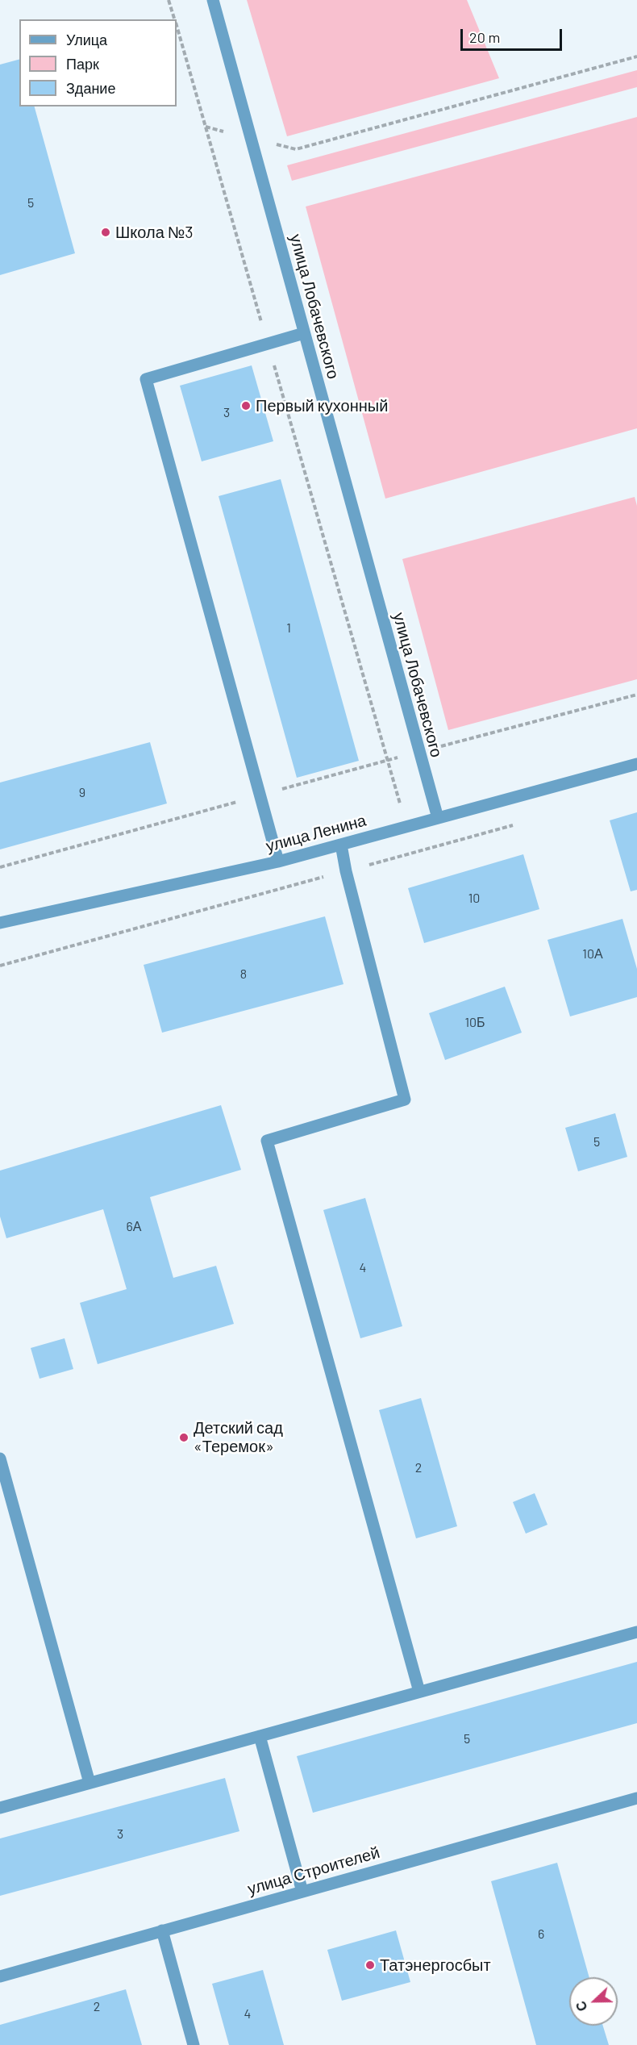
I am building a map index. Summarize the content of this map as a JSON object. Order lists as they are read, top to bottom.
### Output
{
  "streets": {
    "street": ["улица Лобачевского", "улица Ленина", "улица Строителей"]
  },
  "crossings": [
    ["улица Лобачевского", "улица Ленина"]
  ],
  "places": [
    "Школа №3",
    "Первый кухонный",
    "Детский сад «Теремок»",
    "Татэнергосбыт"
  ],
  "house_numbers": [
    "5",
    "3",
    "1",
    "9",
    "10",
    "10А",
    "8",
    "10Б",
    "5",
    "6А",
    "4",
    "2",
    "5",
    "3",
    "6",
    "2",
    "4"
  ],
  "legend": ["Улица", "Парк", "Здание"],
  "scale_bar": "20 m",
  "north": "left"
}
